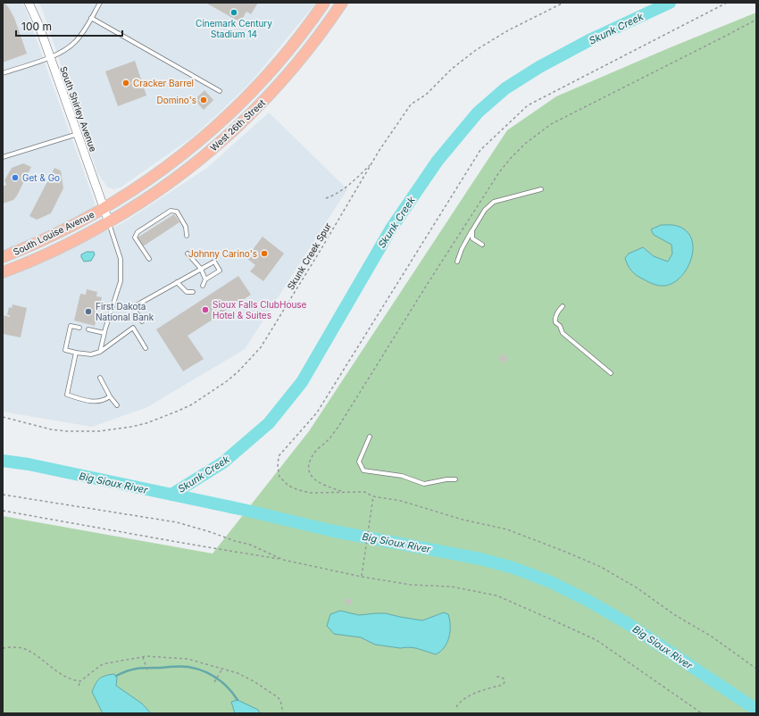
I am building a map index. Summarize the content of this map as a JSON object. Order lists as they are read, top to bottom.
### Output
{
  "streets": {
    "main road": ["West 26th Street", "South Louise Avenue"],
    "street": ["South Shirley Avenue"],
    "path": ["Skunk Creek Spur"]
  },
  "crossings": [
    ["South Shirley Avenue", "West 26th Street"],
    ["South Shirley Avenue", "South Louise Avenue"],
    ["West 26th Street", "South Louise Avenue"]
  ],
  "water": ["Skunk Creek", "Big Sioux River"],
  "places": [
    "Cinemark Century Stadium 14",
    "Cracker Barrel",
    "Domino's",
    "Get & Go",
    "Johnny Carino's",
    "Sioux Falls ClubHouse Hotel & Suites",
    "First Dakota National Bank"
  ],
  "scale_bar": "100 m"
}
